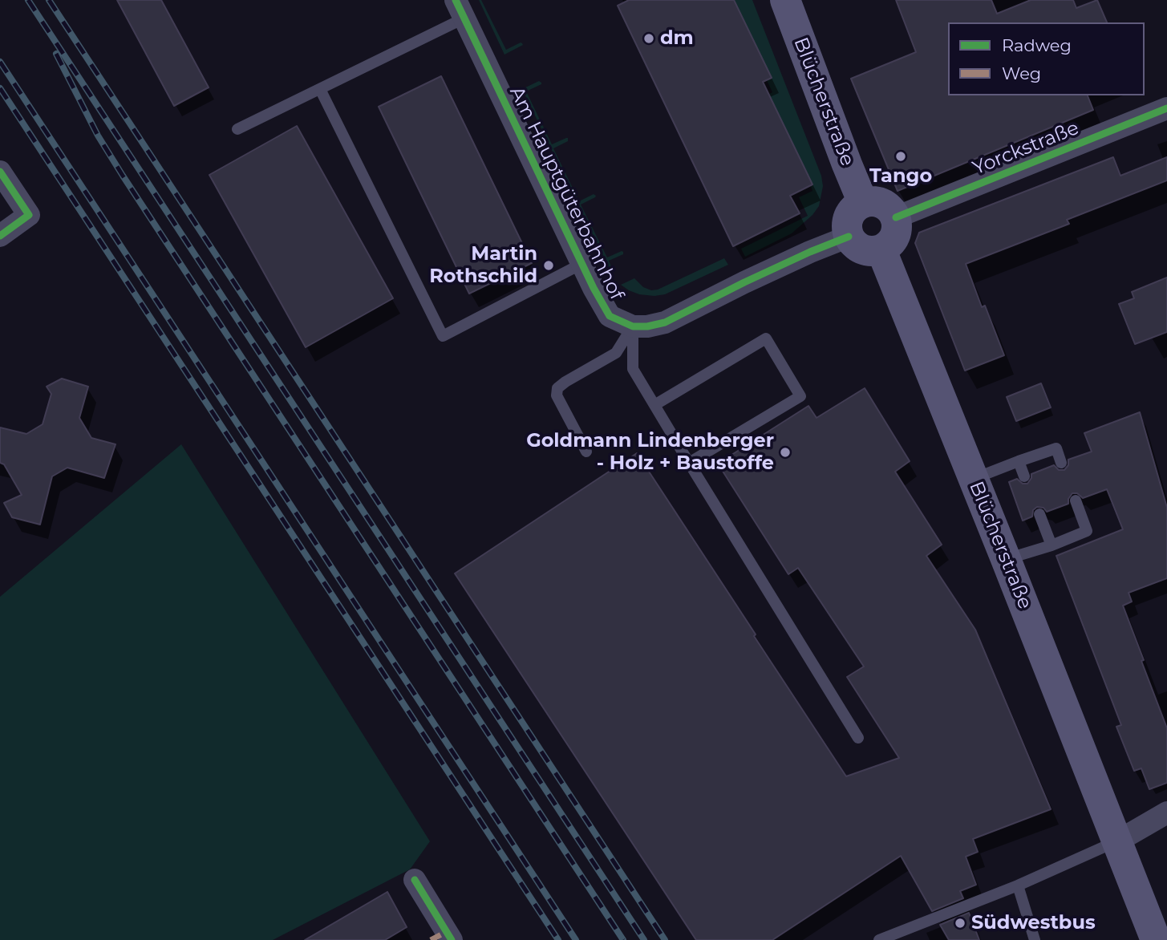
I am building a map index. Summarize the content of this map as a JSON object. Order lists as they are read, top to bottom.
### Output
{
  "streets": {
    "main road": ["Blücherstraße"],
    "street": ["Yorckstraße", "Am Hauptgüterbahnhof"]
  },
  "crossings": [
    ["Blücherstraße", "Yorckstraße"]
  ],
  "places": [
    "dm",
    "Tango",
    "Martin Rothschild",
    "Goldmann Lindenberger - Holz + Baustoffe",
    "Südwestbus"
  ],
  "legend": ["Radweg", "Weg"]
}
